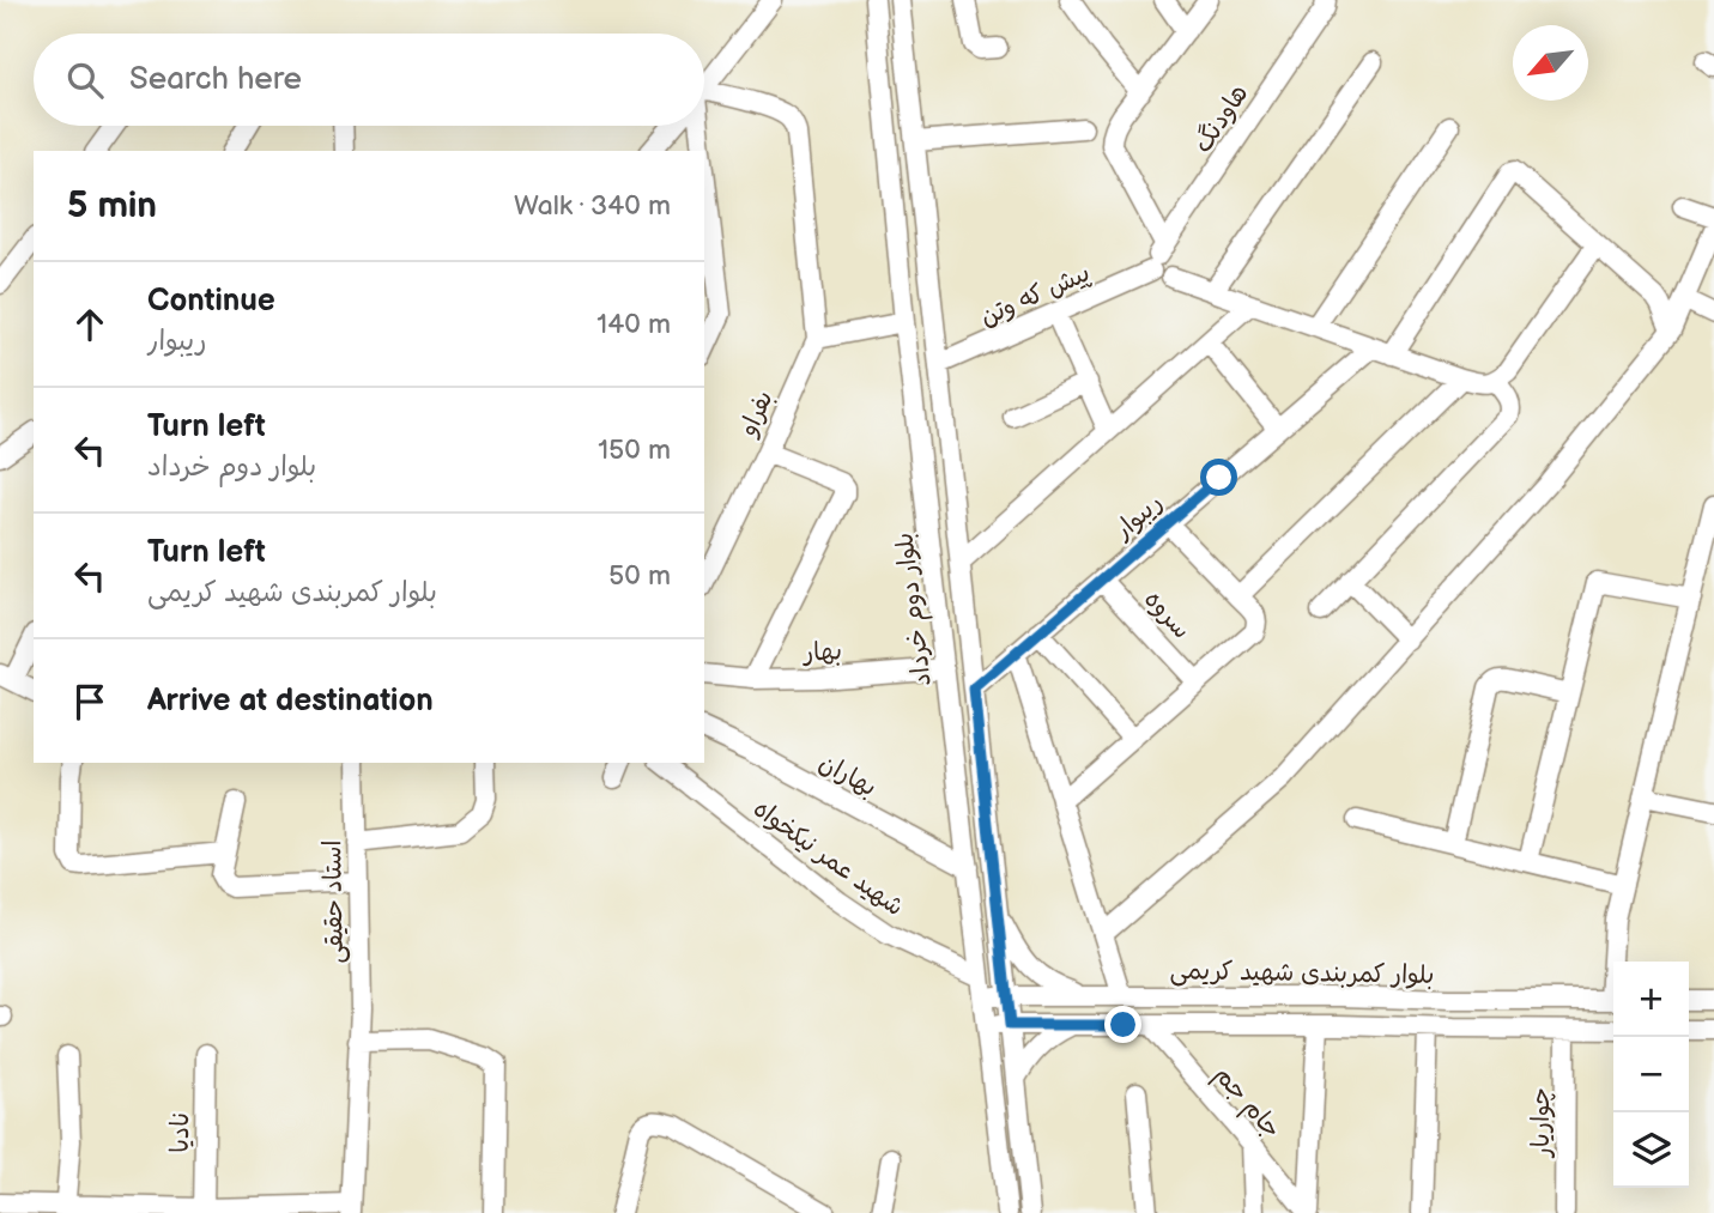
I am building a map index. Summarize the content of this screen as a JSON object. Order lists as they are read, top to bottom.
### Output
{
  "streets": {
    "street": [
      "هاودنگ",
      "پیش که وتن",
      "بفراو",
      "ریبوار",
      "بلوار دوم خرداد",
      "سروه",
      "بهار",
      "بهاران",
      "شهید عمر نیکخواه",
      "استاد حقیقی",
      "بلوار کمربندی شهید کریمی",
      "جام جم",
      "چواریار",
      "نادیا"
    ]
  },
  "crossings": [
    ["هاودنگ", "پیش که وتن"],
    ["پیش که وتن", "بلوار دوم خرداد"],
    ["ریبوار", "بلوار دوم خرداد"],
    ["ریبوار", "سروه"],
    ["بلوار دوم خرداد", "بهار"],
    ["بلوار دوم خرداد", "بهاران"],
    ["بلوار دوم خرداد", "شهید عمر نیکخواه"],
    ["بلوار دوم خرداد", "بلوار کمربندی شهید کریمی"],
    ["شهید عمر نیکخواه", "بلوار کمربندی شهید کریمی"],
    ["بلوار کمربندی شهید کریمی", "جام جم"],
    ["بلوار کمربندی شهید کریمی", "چواریار"]
  ],
  "north": "bottom left",
  "page": {
    "search": "Search here",
    "heading": ["5 min", "Walk · 340 m"],
    "list": [
      ["Continue", "ریبوار", "140 m"],
      ["Turn left", "بلوار دوم خرداد", "150 m"],
      ["Turn left", "بلوار کمربندی شهید کریمی", "50 m"],
      "Arrive at destination"
    ],
    "map_buttons": ["+", "−"]
  }
}
